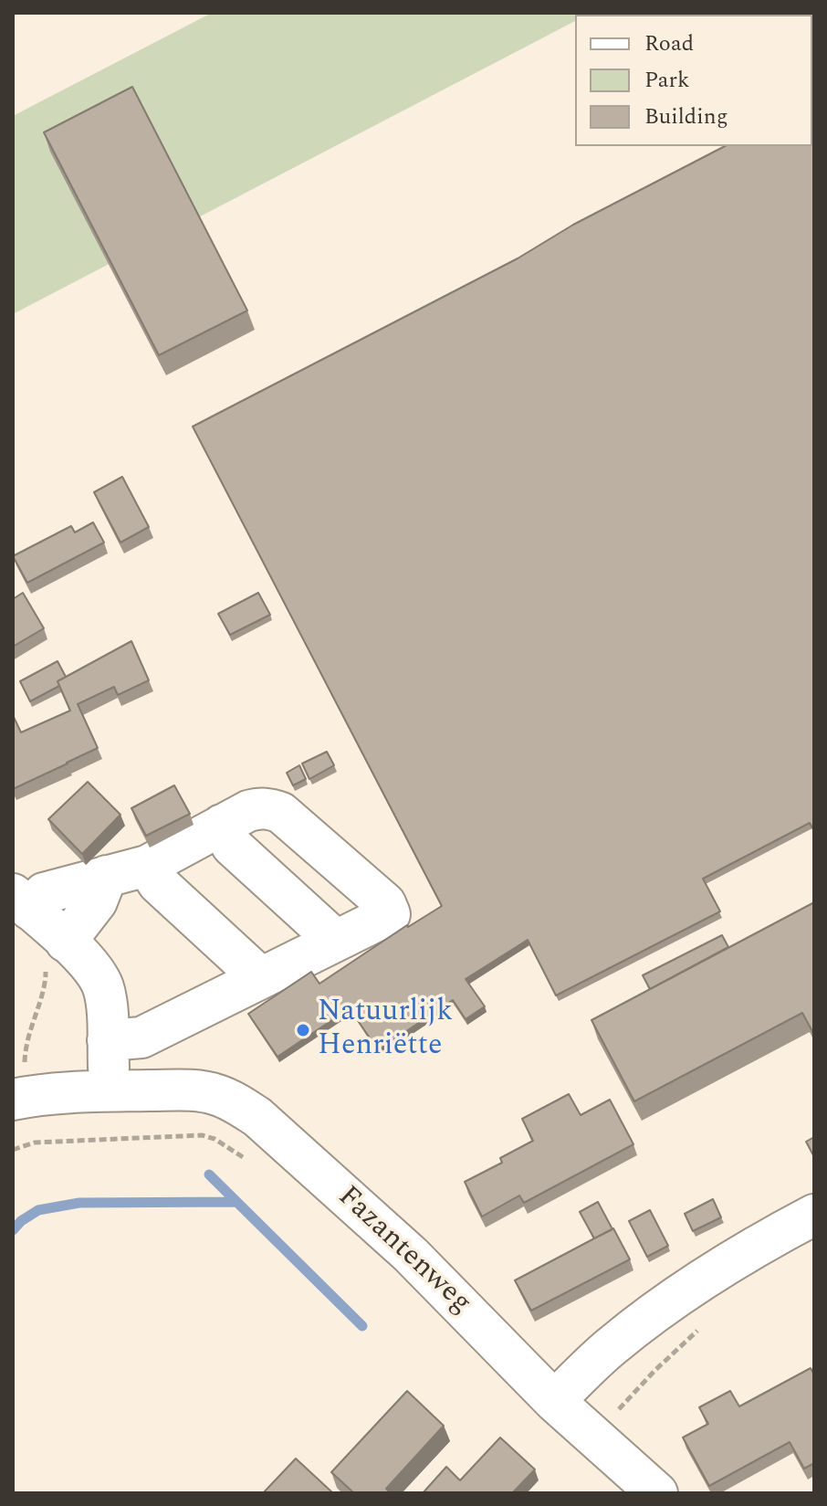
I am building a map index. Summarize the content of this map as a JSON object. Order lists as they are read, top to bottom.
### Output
{
  "streets": {
    "street": ["Fazantenweg"]
  },
  "places": ["Natuurlijk Henriëtte"],
  "legend": ["Road", "Park", "Building"]
}
